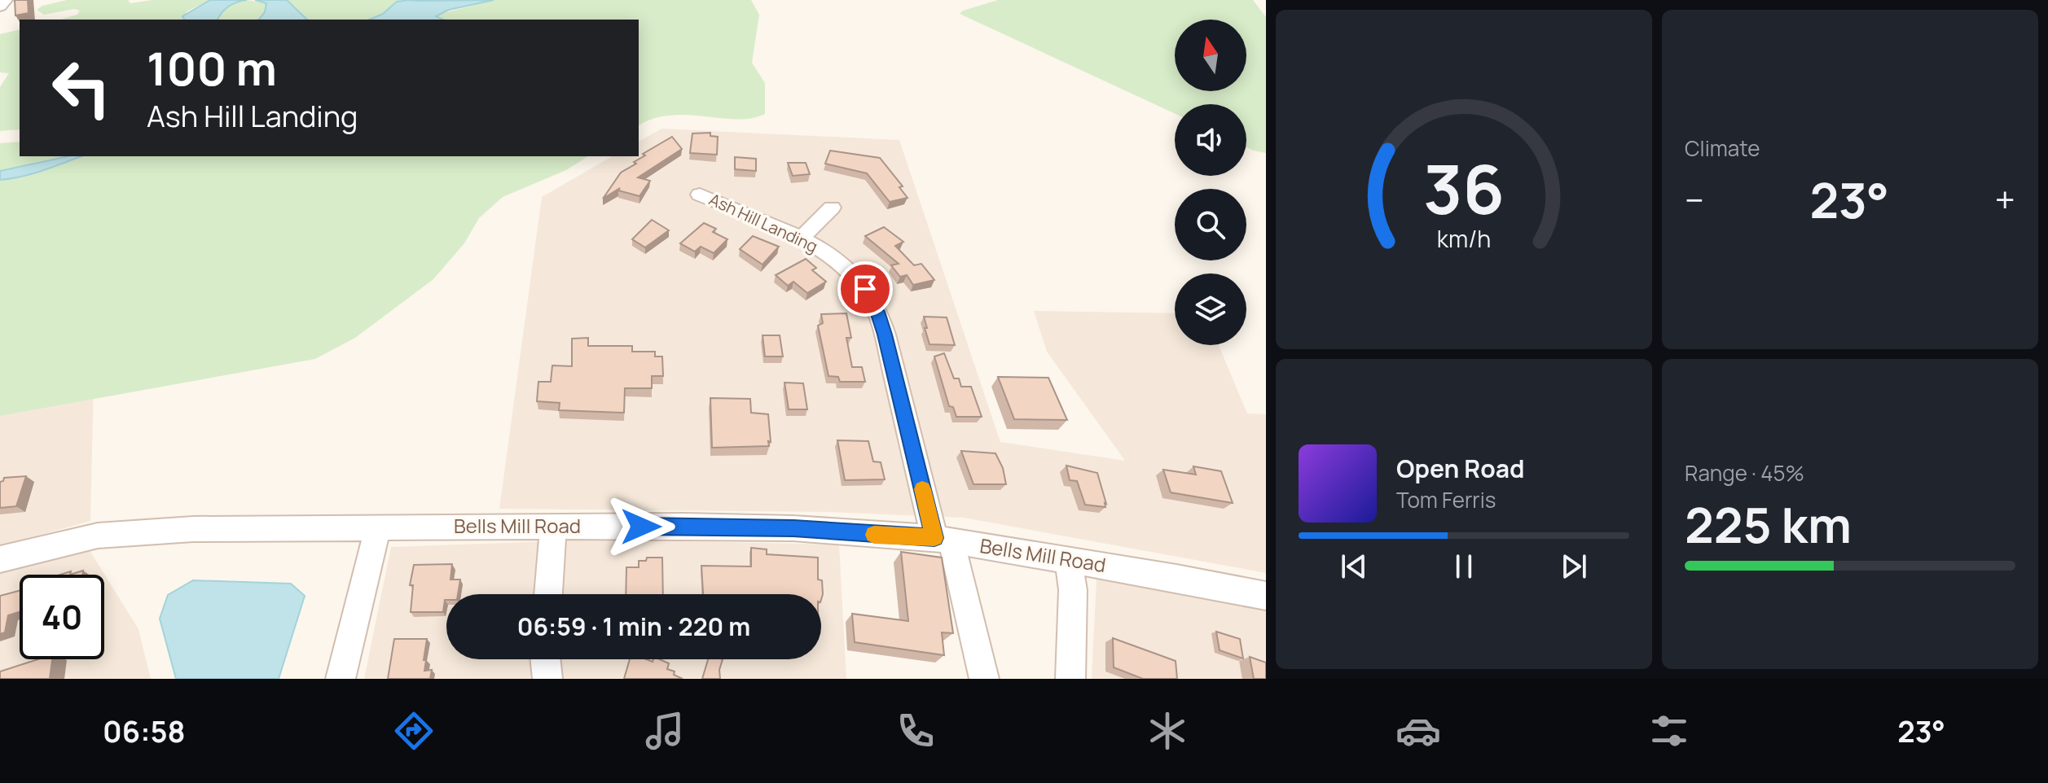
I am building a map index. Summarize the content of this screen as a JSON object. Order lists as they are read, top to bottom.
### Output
{
  "streets": {
    "street": ["Ash Hill Landing", "Bells Mill Road"]
  },
  "crossings": [
    ["Ash Hill Landing", "Bells Mill Road"]
  ],
  "north": "top",
  "page": {
    "tile": [
      "Climate",
      ["Range · 45%", "225 km"]
    ],
    "turn": ["100 m", "Ash Hill Landing"],
    "heat": ["−", "23°", "+"],
    "song": ["Open Road", "Tom Ferris"],
    "limit": "40",
    "trip": "06:59 · 1 min · 220 m",
    "tabs": ["06:58", "23°"],
    "gauge": ["36", "km/h"]
  }
}
